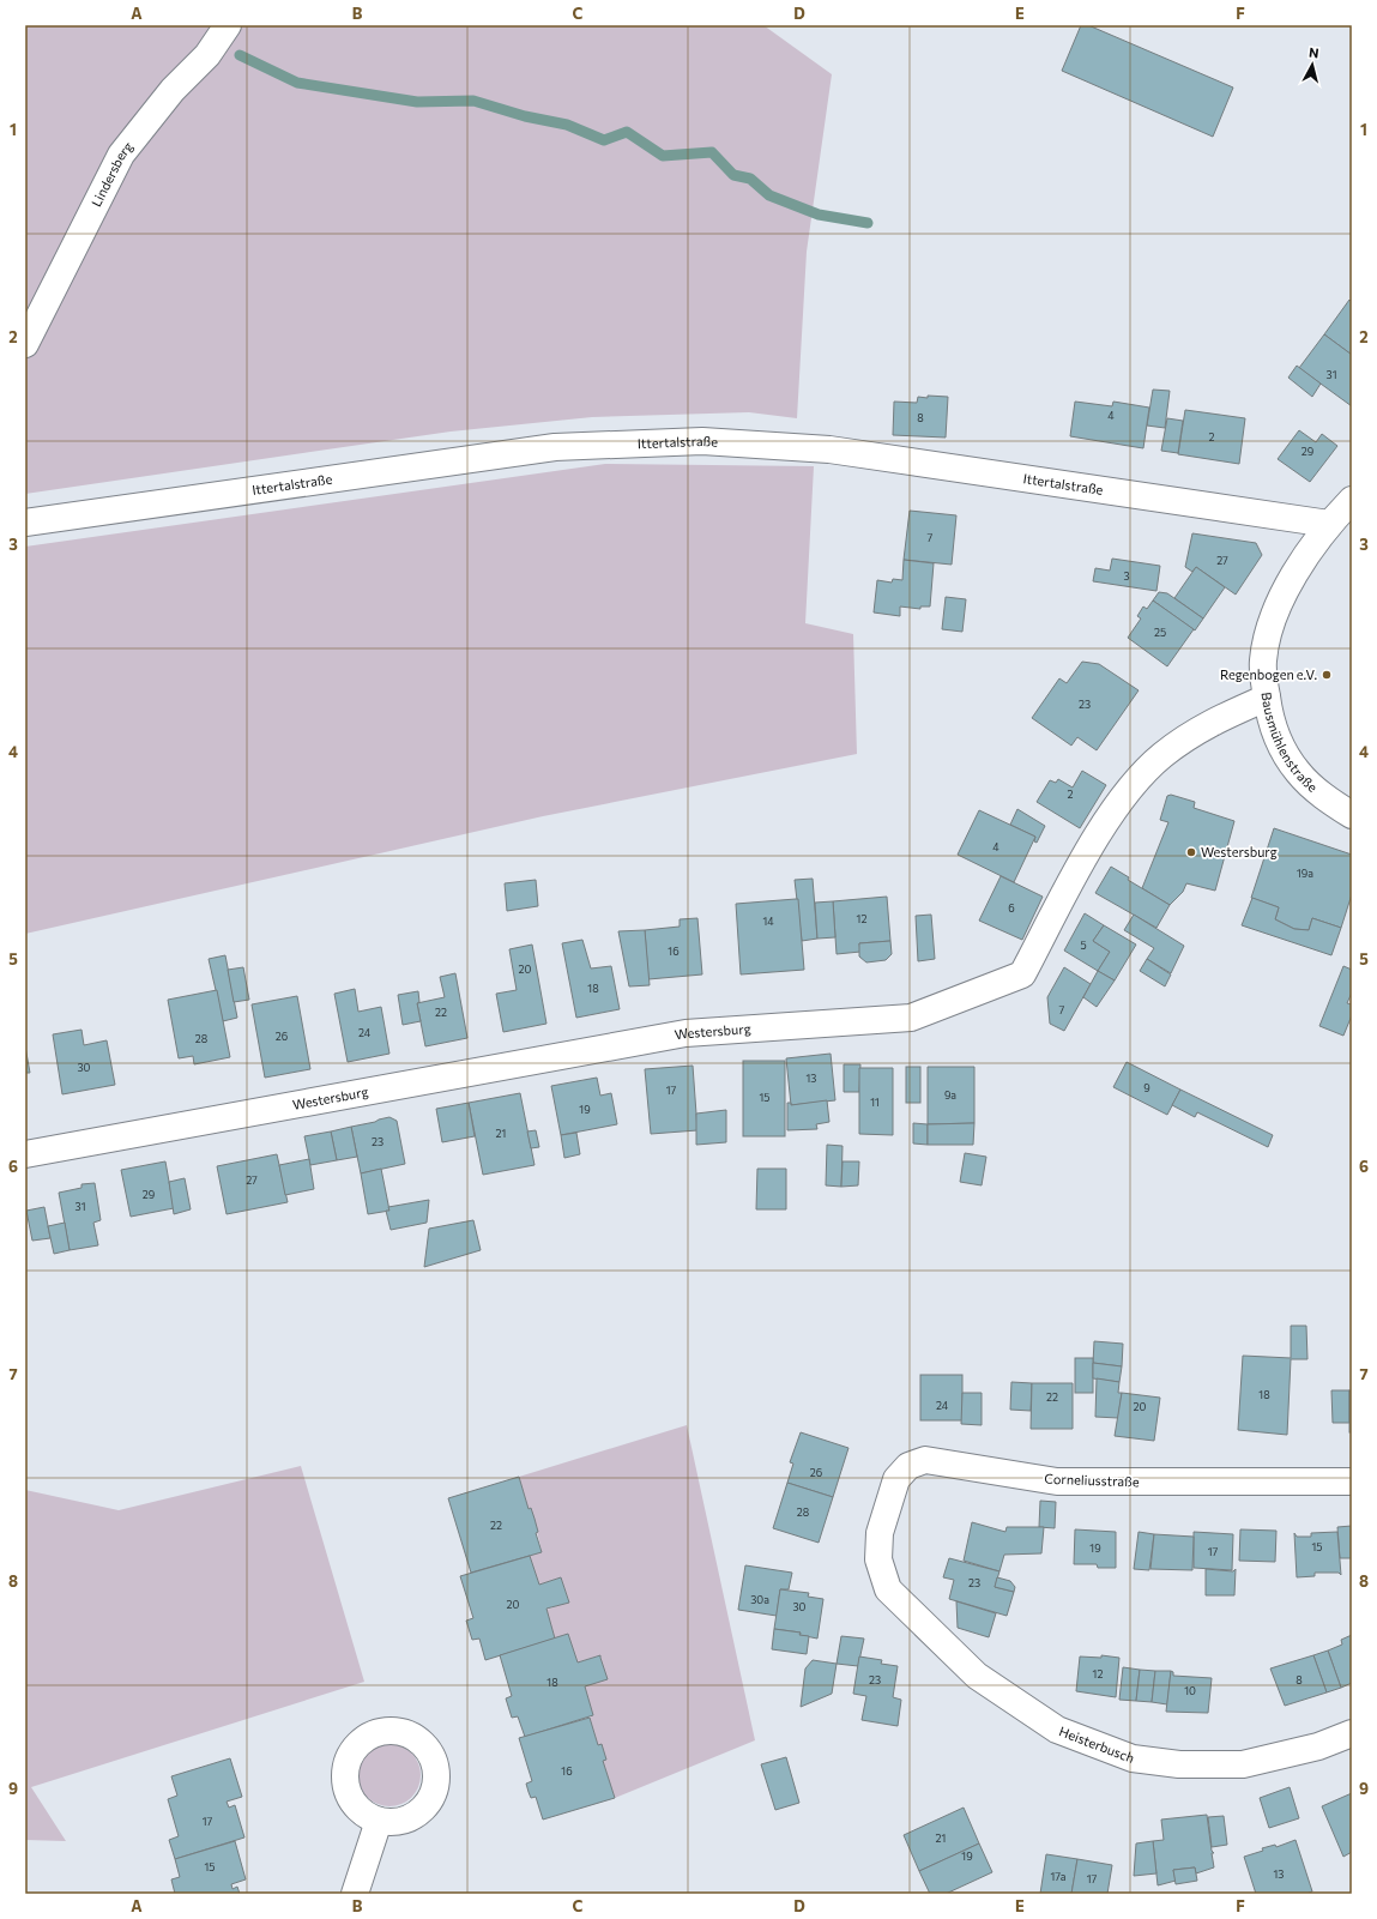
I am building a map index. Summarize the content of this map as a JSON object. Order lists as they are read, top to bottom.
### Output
{
  "streets": {
    "street": [
      "Lindersberg",
      "Ittertalstraße",
      "Bausmühlenstraße",
      "Westersburg",
      "Corneliusstraße",
      "Heisterbusch"
    ]
  },
  "crossings": [
    ["Ittertalstraße", "Bausmühlenstraße"],
    ["Bausmühlenstraße", "Westersburg"],
    ["Corneliusstraße", "Heisterbusch"]
  ],
  "places": ["Regenbogen e.V.", "Westersburg"],
  "house_numbers": [
    "31",
    "4",
    "8",
    "2",
    "29",
    "7",
    "27",
    "3",
    "25",
    "23",
    "2",
    "4",
    "19a",
    "6",
    "12",
    "14",
    "5",
    "16",
    "20",
    "18",
    "7",
    "22",
    "24",
    "26",
    "28",
    "30",
    "13",
    "9",
    "17",
    "9a",
    "15",
    "11",
    "19",
    "21",
    "23",
    "27",
    "29",
    "31",
    "18",
    "22",
    "24",
    "20",
    "26",
    "28",
    "22",
    "15",
    "19",
    "17",
    "23",
    "30a",
    "20",
    "30",
    "12",
    "23",
    "8",
    "18",
    "10",
    "16",
    "17",
    "21",
    "19",
    "15",
    "13",
    "17a",
    "17"
  ],
  "north": "top",
  "grid": {
    "columns": [
      "A",
      "B",
      "C",
      "D",
      "E",
      "F"
    ],
    "rows": [
      "1",
      "2",
      "3",
      "4",
      "5",
      "6",
      "7",
      "8",
      "9"
    ]
  }
}
